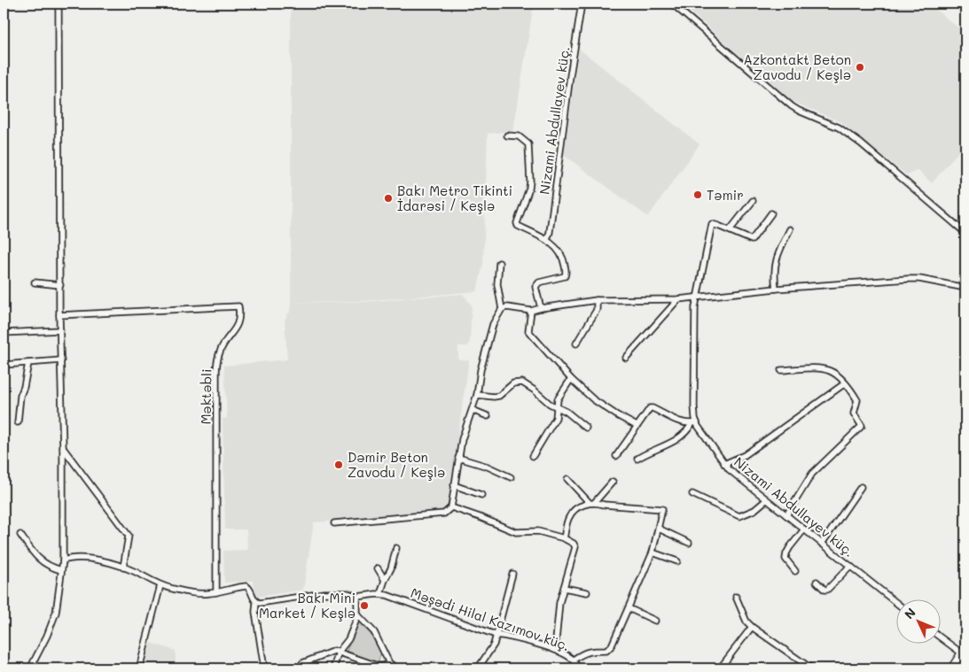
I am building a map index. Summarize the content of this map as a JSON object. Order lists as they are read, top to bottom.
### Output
{
  "streets": {
    "street": ["Nizami Abdullayev küç.", "Məktəbli", "Məşədi Hilal Kazımov küç."]
  },
  "places": [
    "Azkontakt Beton Zavodu / Keşlə",
    "Təmir",
    "Bakı Metro Tikinti İdarəsi / Keşlə",
    "Dəmir Beton Zavodu / Keşlə",
    "Bakı Mini Market / Keşlə"
  ],
  "north": "top left"
}
